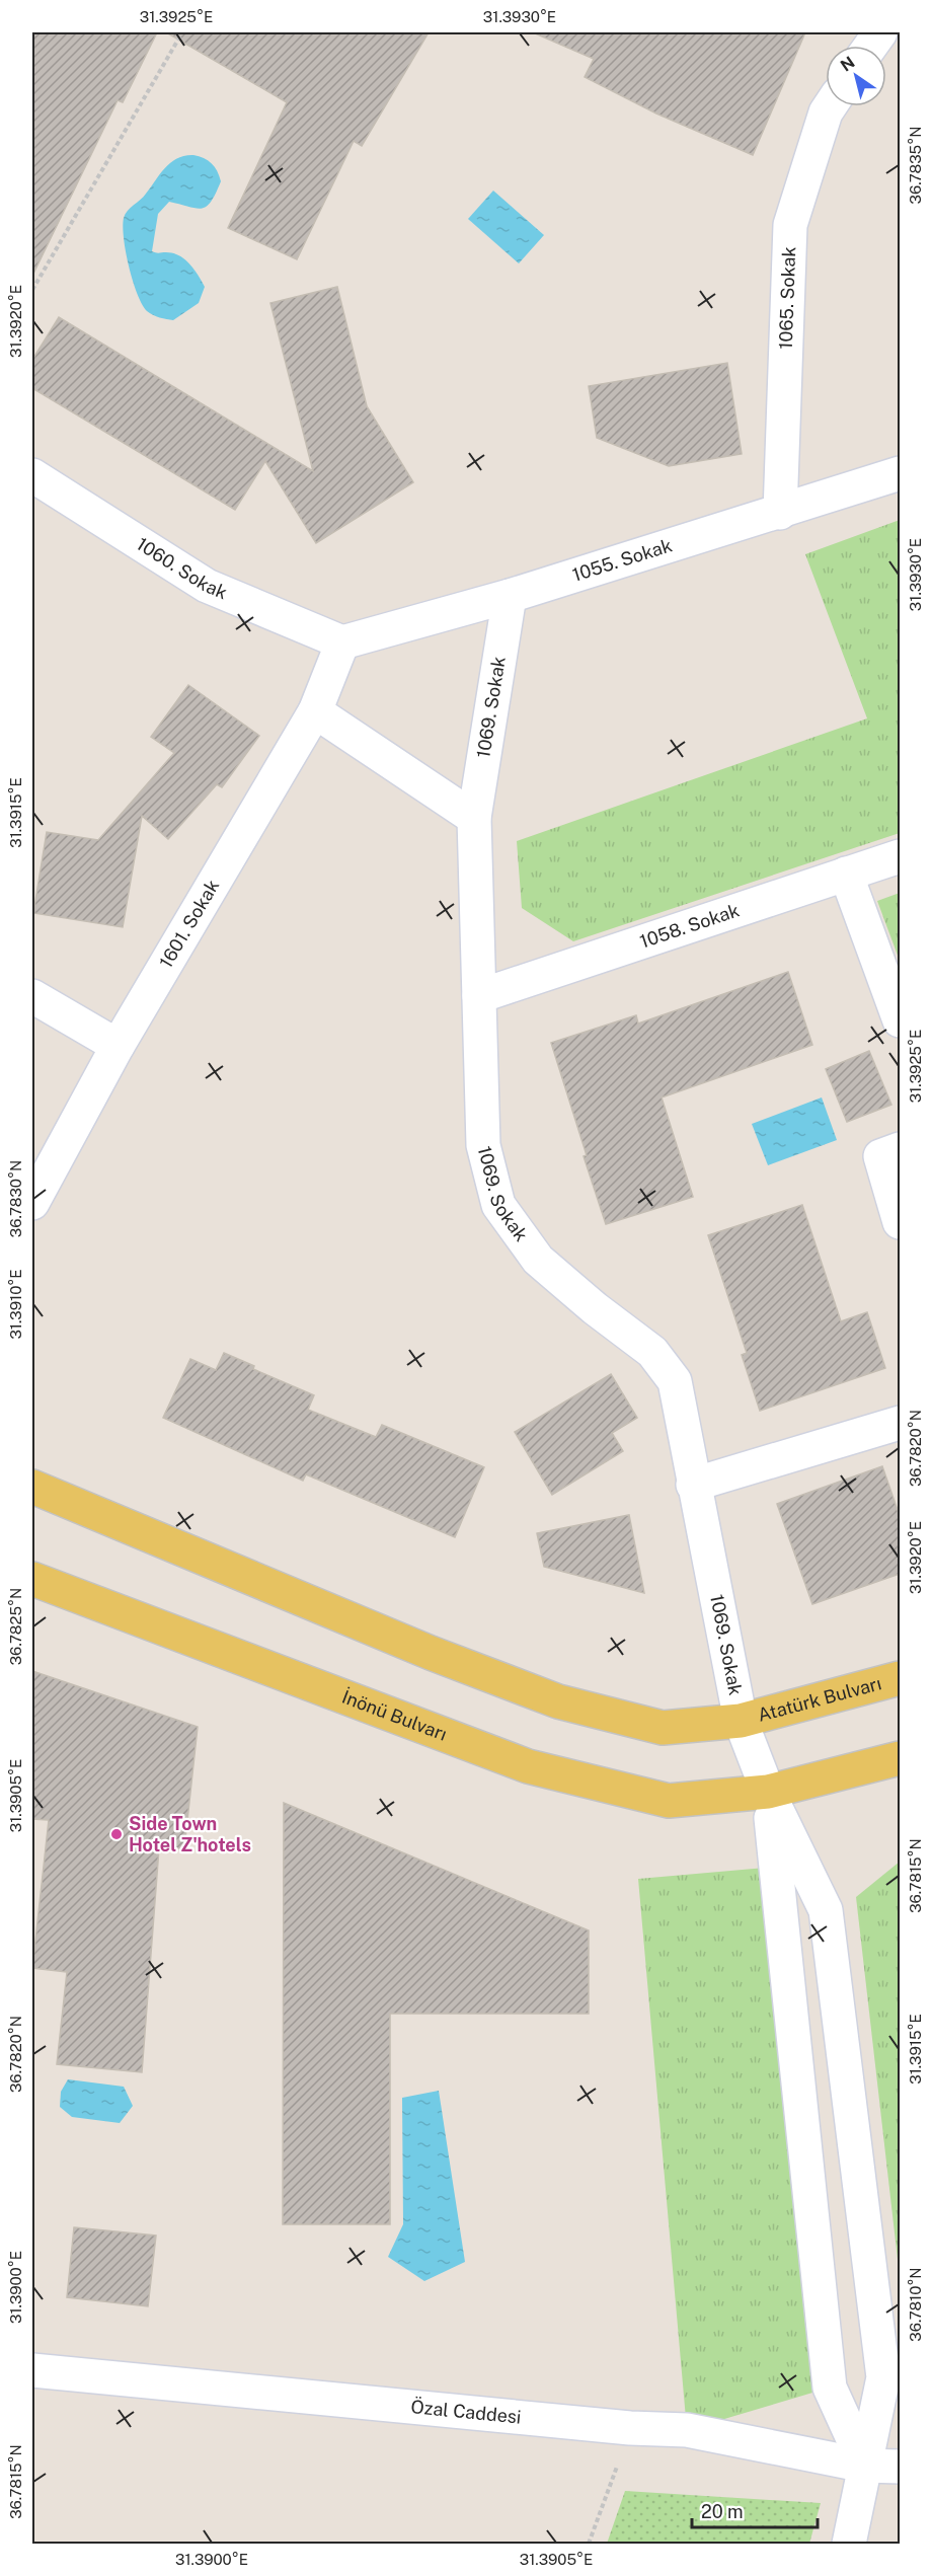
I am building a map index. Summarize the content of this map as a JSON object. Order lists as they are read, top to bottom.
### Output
{
  "streets": {
    "main road": ["Atatürk Bulvarı", "İnönü Bulvarı"],
    "street": [
      "1065. Sokak",
      "1055. Sokak",
      "1060. Sokak",
      "1069. Sokak",
      "1601. Sokak",
      "1058. Sokak",
      "Özal Caddesi"
    ]
  },
  "crossings": [
    ["1065. Sokak", "1055. Sokak"],
    ["1055. Sokak", "1060. Sokak"],
    ["1055. Sokak", "1069. Sokak"],
    ["1055. Sokak", "1601. Sokak"],
    ["1060. Sokak", "1601. Sokak"],
    ["1069. Sokak", "1058. Sokak"],
    ["1069. Sokak", "Atatürk Bulvarı"],
    ["1069. Sokak", "İnönü Bulvarı"]
  ],
  "places": ["Side Town Hotel Z'hotels"],
  "scale_bar": "20 m",
  "north": "top left",
  "coordinates": [
    "31.3925°E",
    "31.3930°E",
    "36.7835°N",
    "31.3920°E",
    "31.3915°E",
    "36.7830°N",
    "31.3910°E",
    "36.7820°N",
    "36.7825°N",
    "31.3905°E",
    "36.7815°N",
    "31.3900°E",
    "36.7810°N"
  ]
}
